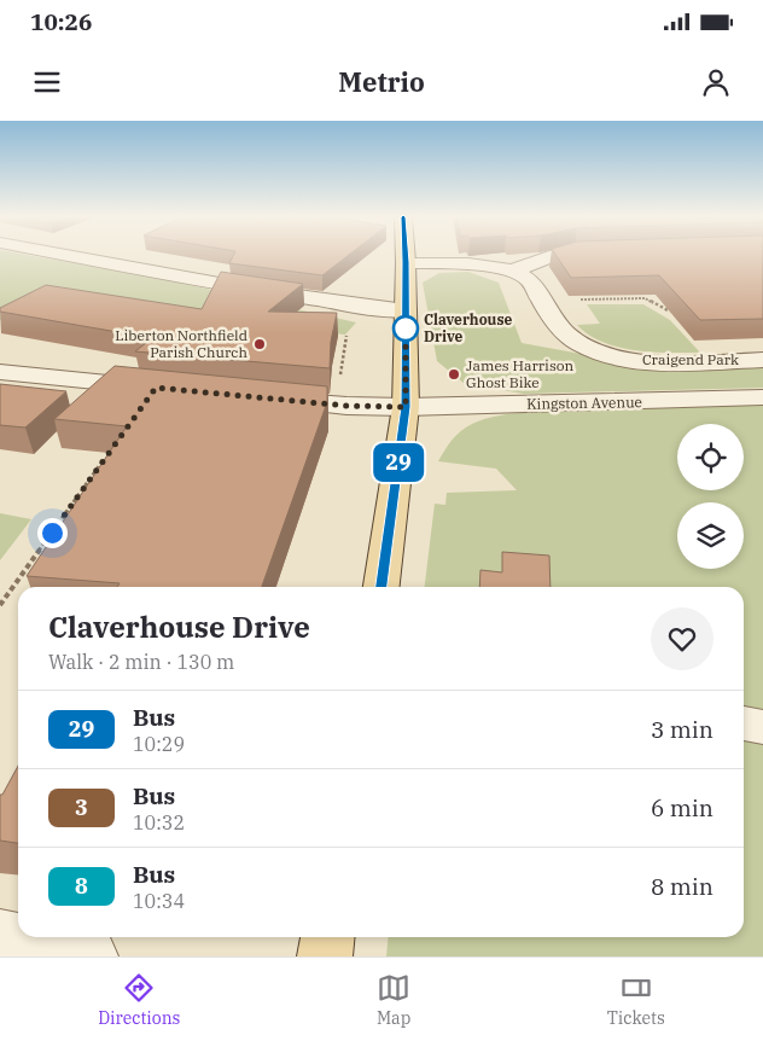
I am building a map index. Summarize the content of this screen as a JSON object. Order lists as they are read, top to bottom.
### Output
{
  "streets": {
    "street": ["Craigend Park", "Kingston Avenue"]
  },
  "places": ["Claverhouse Drive", "Liberton Northfield Parish Church", "James Harrison Ghost Bike"],
  "lines": ["bus line 29"],
  "page": {
    "status": "10:26",
    "header": "Metrio",
    "on_map": "29",
    "heading": ["Claverhouse Drive", "Walk · 2 min · 130 m"],
    "list": [
      {
        "mark": "29",
        "name": "Bus",
        "note": "10:29",
        "value": "3 min"
      },
      {
        "mark": "3",
        "name": "Bus",
        "note": "10:32",
        "value": "6 min"
      },
      {
        "mark": "8",
        "name": "Bus",
        "note": "10:34",
        "value": "8 min"
      }
    ],
    "tabs": ["Directions", "Map", "Tickets"]
  }
}
